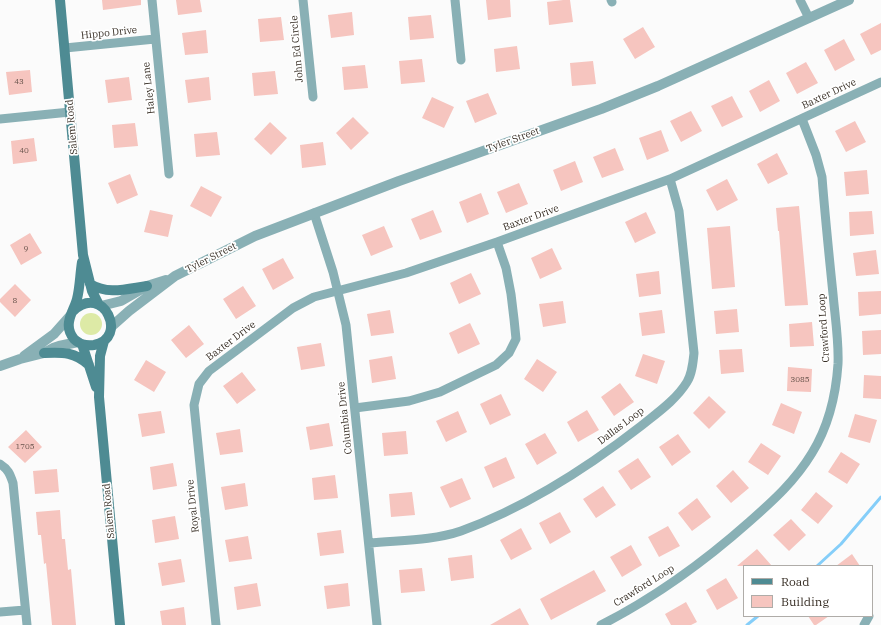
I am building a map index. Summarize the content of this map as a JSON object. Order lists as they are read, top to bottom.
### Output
{
  "streets": {
    "main road": ["Salem Road"],
    "street": [
      "Hippo Drive",
      "John Ed Circle",
      "Haley Lane",
      "Baxter Drive",
      "Tyler Street",
      "Crawford Loop",
      "Columbia Drive",
      "Dallas Loop",
      "Royal Drive"
    ]
  },
  "crossings": [
    ["Hippo Drive", "Haley Lane"],
    ["Hippo Drive", "Salem Road"],
    ["Baxter Drive", "Crawford Loop"],
    ["Baxter Drive", "Columbia Drive"],
    ["Baxter Drive", "Dallas Loop"],
    ["Baxter Drive", "Royal Drive"],
    ["Salem Road", "Tyler Street"],
    ["Tyler Street", "Columbia Drive"],
    ["Columbia Drive", "Dallas Loop"]
  ],
  "house_numbers": [
    "43",
    "40",
    "9",
    "8",
    "3085",
    "1705"
  ],
  "legend": ["Road", "Building"]
}
